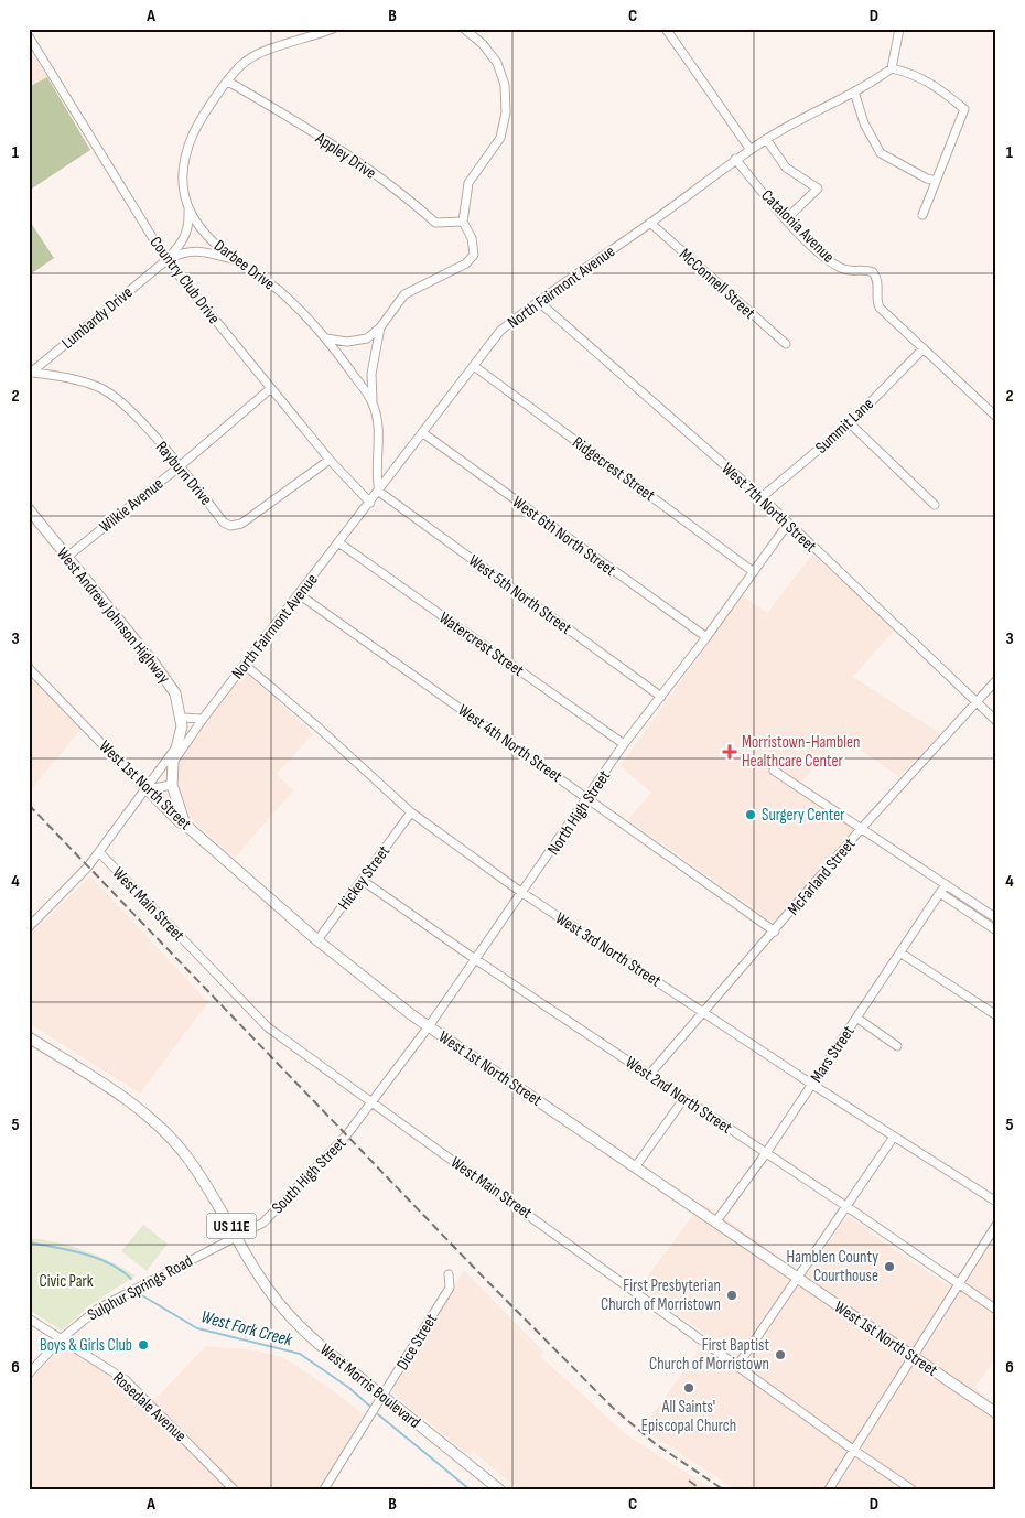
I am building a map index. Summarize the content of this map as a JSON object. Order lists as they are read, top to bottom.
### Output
{
  "streets": {
    "main road": [
      "West Andrew Johnson Highway",
      "West 1st North Street",
      "US 11E",
      "West Morris Boulevard"
    ],
    "street": [
      "Appley Drive",
      "Catalonia Avenue",
      "Darbee Drive",
      "Country Club Drive",
      "McConnell Street",
      "North Fairmont Avenue",
      "Lumbardy Drive",
      "Summit Lane",
      "Ridgecrest Street",
      "Rayburn Drive",
      "Wilkie Avenue",
      "West 7th North Street",
      "West 6th North Street",
      "West 5th North Street",
      "Watercrest Street",
      "West 4th North Street",
      "North High Street",
      "McFarland Street",
      "Hickey Street",
      "West Main Street",
      "West 3rd North Street",
      "Mars Street",
      "West 2nd North Street",
      "South High Street",
      "Sulphur Springs Road",
      "Dice Street",
      "Rosedale Avenue"
    ]
  },
  "crossings": [
    ["Appley Drive", "Darbee Drive"],
    ["Catalonia Avenue", "North Fairmont Avenue"],
    ["Catalonia Avenue", "Summit Lane"],
    ["Darbee Drive", "North Fairmont Avenue"],
    ["Darbee Drive", "West 5th North Street"],
    ["Country Club Drive", "North Fairmont Avenue"],
    ["Country Club Drive", "Lumbardy Drive"],
    ["Country Club Drive", "Rayburn Drive"],
    ["Country Club Drive", "Wilkie Avenue"],
    ["McConnell Street", "North Fairmont Avenue"],
    ["North Fairmont Avenue", "Ridgecrest Street"],
    ["North Fairmont Avenue", "West 7th North Street"],
    ["North Fairmont Avenue", "West 6th North Street"],
    ["North Fairmont Avenue", "West 5th North Street"],
    ["North Fairmont Avenue", "West Andrew Johnson Highway"],
    ["North Fairmont Avenue", "Watercrest Street"],
    ["North Fairmont Avenue", "West 4th North Street"],
    ["North Fairmont Avenue", "West 3rd North Street"],
    ["Lumbardy Drive", "Rayburn Drive"],
    ["Summit Lane", "West 7th North Street"],
    ["Ridgecrest Street", "North High Street"],
    ["Rayburn Drive", "Wilkie Avenue"],
    ["Wilkie Avenue", "West Andrew Johnson Highway"],
    ["West 7th North Street", "North High Street"],
    ["West 7th North Street", "McFarland Street"],
    ["West 6th North Street", "North High Street"],
    ["West 5th North Street", "North High Street"],
    ["West Andrew Johnson Highway", "West 1st North Street"],
    ["Watercrest Street", "North High Street"],
    ["West 4th North Street", "North High Street"],
    ["West 4th North Street", "McFarland Street"],
    ["West 1st North Street", "North High Street"],
    ["West 1st North Street", "Hickey Street"],
    ["West 1st North Street", "Mars Street"],
    ["North High Street", "West Main Street"],
    ["North High Street", "West 3rd North Street"],
    ["North High Street", "West 2nd North Street"],
    ["North High Street", "South High Street"],
    ["McFarland Street", "West 3rd North Street"],
    ["McFarland Street", "West 2nd North Street"],
    ["Hickey Street", "West 3rd North Street"],
    ["Hickey Street", "West 2nd North Street"],
    ["West Main Street", "South High Street"],
    ["West 3rd North Street", "Mars Street"],
    ["Mars Street", "West 2nd North Street"],
    ["South High Street", "Sulphur Springs Road"],
    ["South High Street", "West Morris Boulevard"],
    ["Sulphur Springs Road", "West Morris Boulevard"],
    ["Sulphur Springs Road", "Rosedale Avenue"],
    ["Dice Street", "West Morris Boulevard"]
  ],
  "water": ["West Fork Creek"],
  "parks": ["Civic Park"],
  "places": {
    "health": ["Morristown-Hamblen Healthcare Center"],
    "other": [
      "Surgery Center",
      "Hamblen County Courthouse",
      "First Presbyterian Church of Morristown",
      "Boys & Girls Club",
      "First Baptist Church of Morristown",
      "All Saints' Episcopal Church"
    ]
  },
  "grid": {
    "columns": [
      "A",
      "B",
      "C",
      "D"
    ],
    "rows": [
      "1",
      "2",
      "3",
      "4",
      "5",
      "6"
    ]
  }
}
